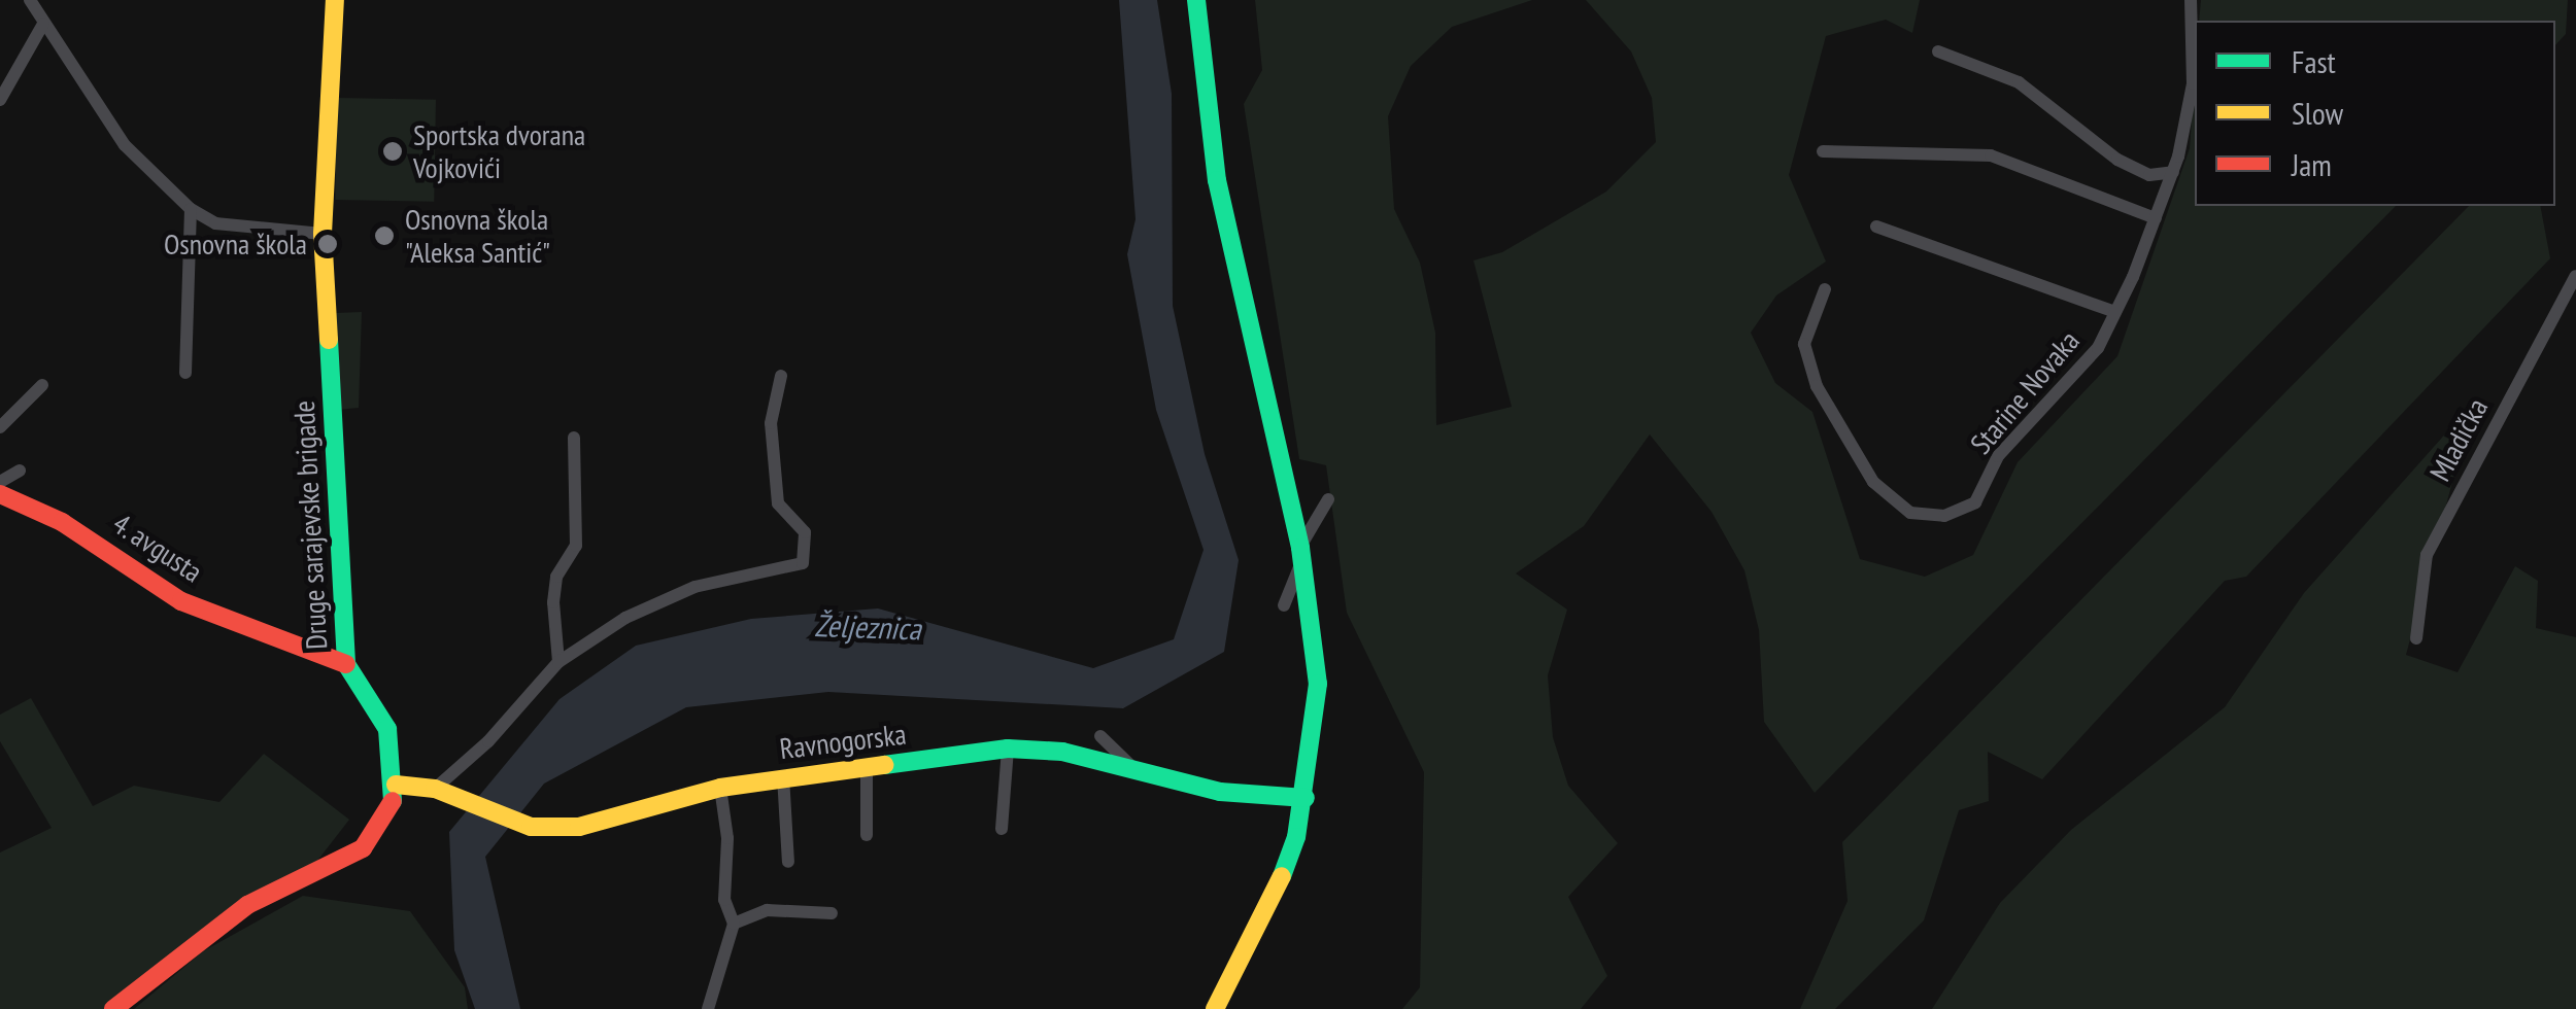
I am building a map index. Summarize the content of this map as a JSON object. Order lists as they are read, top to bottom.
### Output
{
  "streets": {
    "main road": ["Druge sarajevske brigade", "4. avgusta", "Ravnogorska"],
    "street": ["Starine Novaka", "Mladička"]
  },
  "crossings": [
    ["Druge sarajevske brigade", "4. avgusta"],
    ["Druge sarajevske brigade", "Ravnogorska"]
  ],
  "water": ["Željeznica"],
  "places": ["Sportska dvorana Vojkovići", "Osnovna škola \"Aleksa Santić\"", "Osnovna škola"],
  "legend": ["Fast", "Slow", "Jam"]
}
